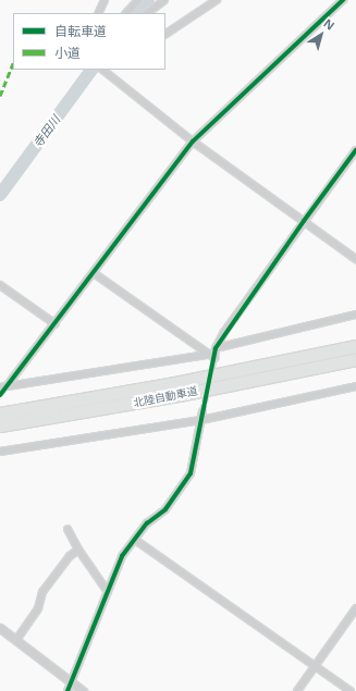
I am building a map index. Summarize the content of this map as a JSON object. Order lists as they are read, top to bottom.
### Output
{
  "streets": {
    "highway": ["北陸自動車道"]
  },
  "water": ["寺田川"],
  "legend": ["自転車道", "小道"],
  "north": "top right"
}
